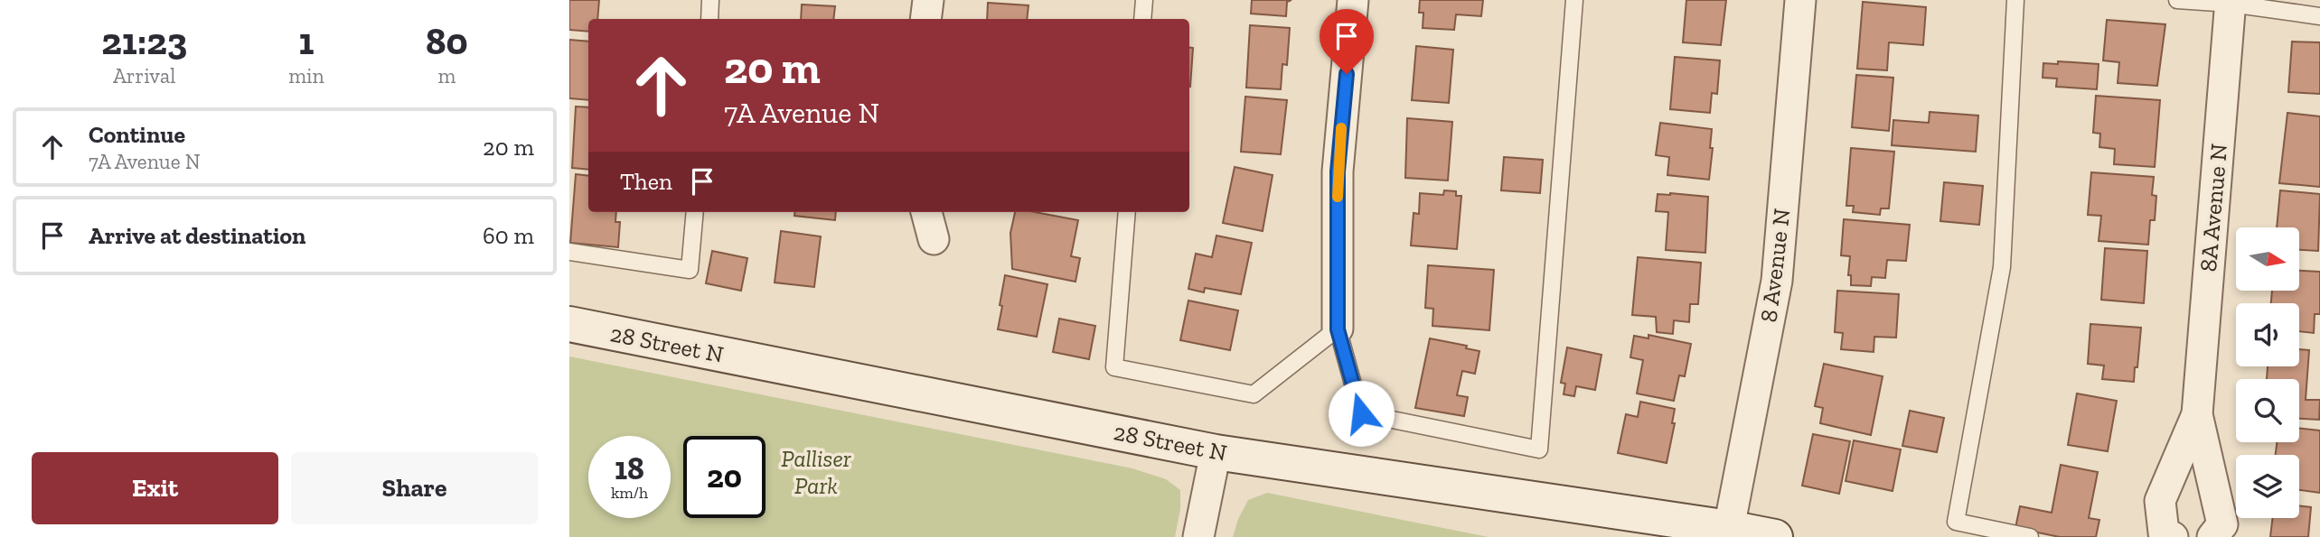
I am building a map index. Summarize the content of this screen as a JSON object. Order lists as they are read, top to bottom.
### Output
{
  "streets": {
    "main road": ["28 Street N"],
    "street": ["8A Avenue N", "8 Avenue N"]
  },
  "crossings": [
    ["8 Avenue N", "28 Street N"]
  ],
  "parks": ["Palliser Park"],
  "north": "right",
  "page": {
    "eta": [
      "21:23",
      "Arrival",
      "1",
      "min",
      "80",
      "m"
    ],
    "turn": ["20 m", "7A Avenue N"],
    "list": [
      {
        "name": "Continue",
        "note": "7A Avenue N",
        "value": "20 m"
      },
      {
        "name": "Arrive at destination",
        "value": "60 m"
      }
    ],
    "then": "Then",
    "speed": "18 km/h",
    "limit": "20",
    "buttons": ["Exit", "Share"]
  }
}
